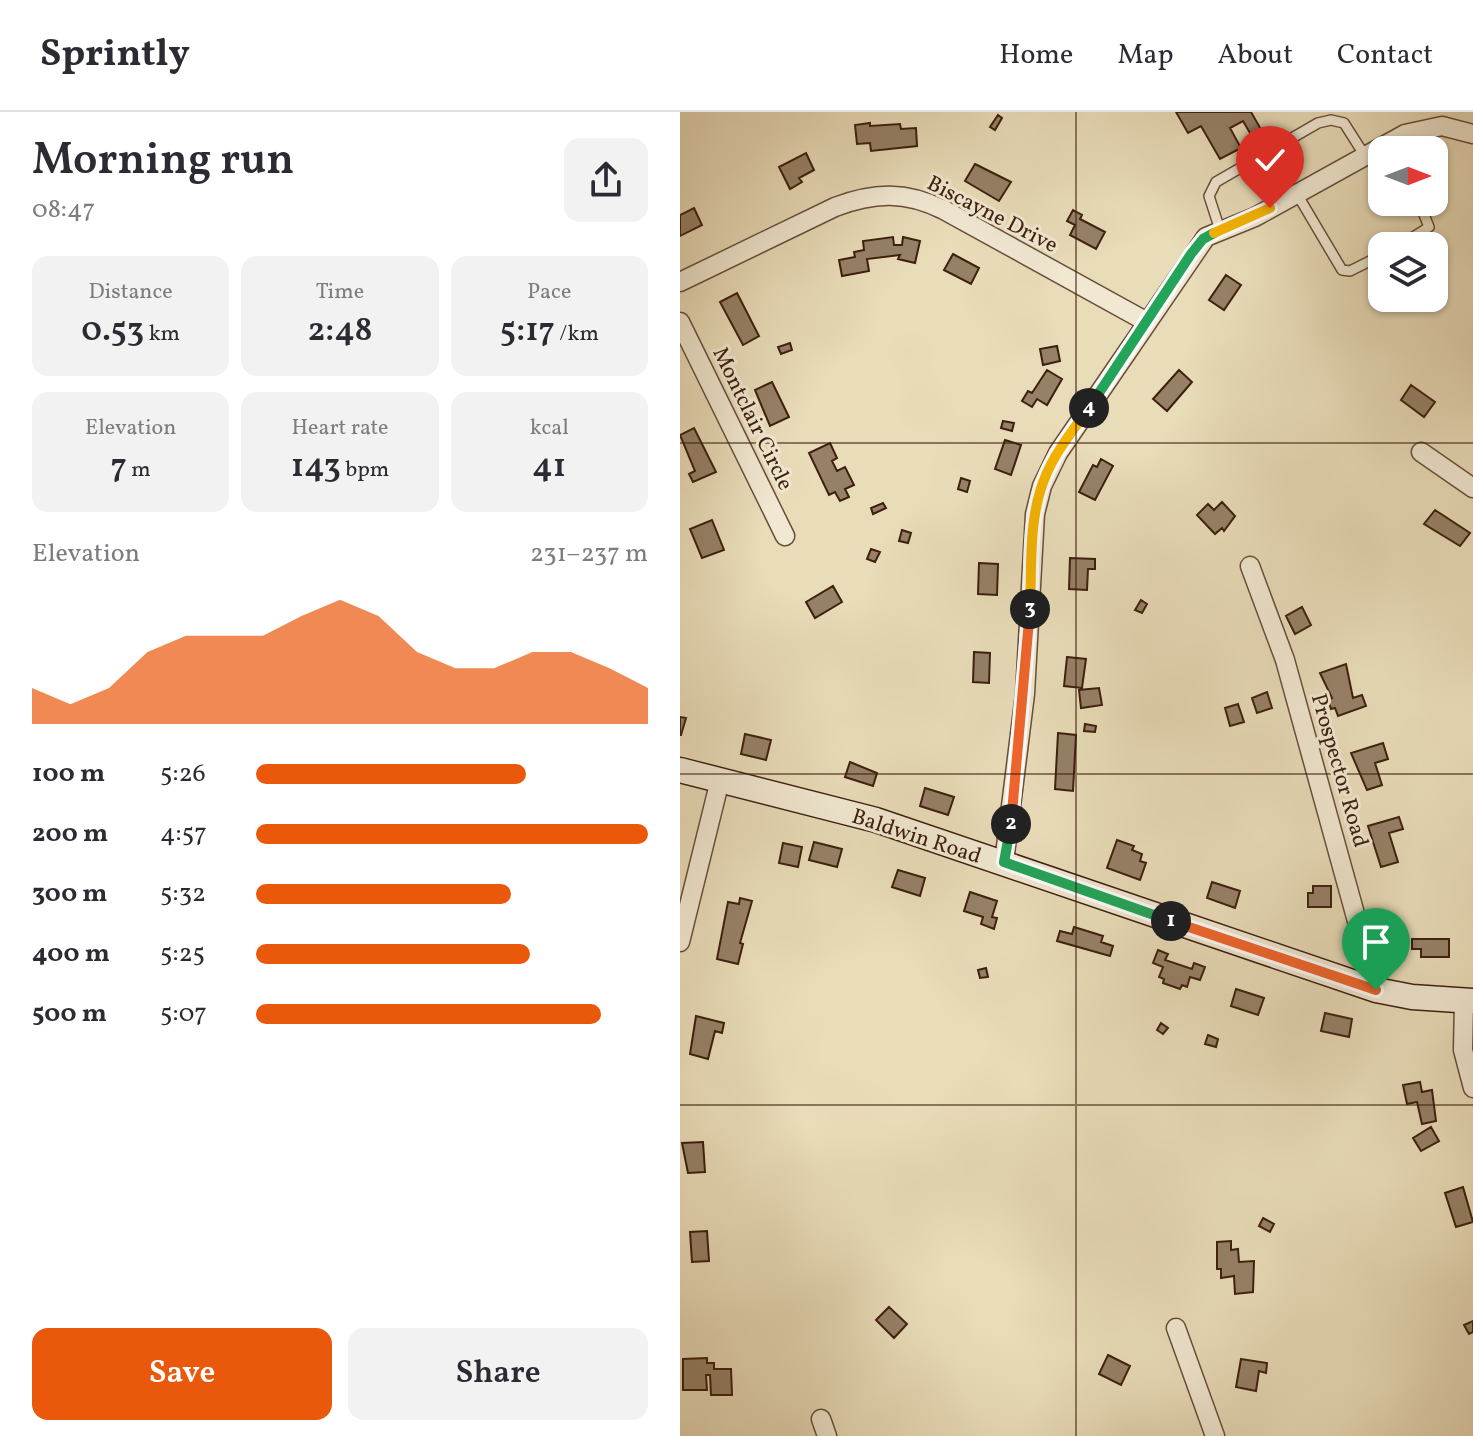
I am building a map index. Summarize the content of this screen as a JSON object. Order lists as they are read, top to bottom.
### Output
{
  "streets": {
    "street": [
      "Biscayne Drive",
      "Montclair Circle",
      "Prospector Road",
      "Baldwin Road"
    ]
  },
  "crossings": [
    ["Prospector Road", "Baldwin Road"]
  ],
  "north": "right",
  "page": {
    "header": "Sprintly",
    "nav": [
      "Home",
      "Map",
      "About",
      "Contact"
    ],
    "heading": ["Morning run", "08:47"],
    "stats": [
      ["Distance", "0.53 km"],
      ["Time", "2:48"],
      ["Pace", "5:17 /km"],
      ["Elevation", "7 m"],
      ["Heart rate", "143 bpm"],
      ["kcal", "41"]
    ],
    "pins": [
      "4",
      "3",
      "2",
      "1"
    ],
    "chart": ["Elevation", "231–237 m"],
    "list": [
      {
        "name": "100 m",
        "note": "5:26"
      },
      {
        "name": "200 m",
        "note": "4:57"
      },
      {
        "name": "300 m",
        "note": "5:32"
      },
      {
        "name": "400 m",
        "note": "5:25"
      },
      {
        "name": "500 m",
        "note": "5:07"
      }
    ],
    "buttons": ["Save", "Share"]
  }
}
